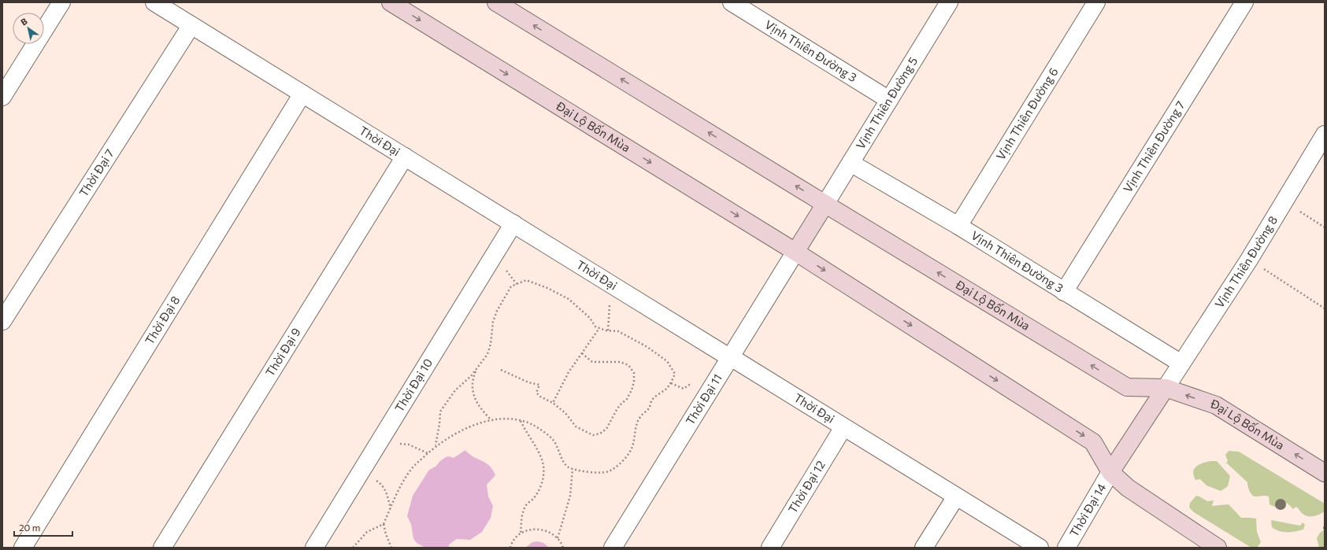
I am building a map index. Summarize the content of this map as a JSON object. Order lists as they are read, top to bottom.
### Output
{
  "streets": {
    "main road": ["Đại Lộ Bốn Mùa"],
    "street": [
      "Vịnh Thiên Đường 3",
      "Vịnh Thiên Đường 5",
      "Vịnh Thiên Đường 6",
      "Thời Đại",
      "Vịnh Thiên Đường 7",
      "Thời Đại 7",
      "Vịnh Thiên Đường 8",
      "Thời Đại 8",
      "Thời Đại 9",
      "Thời Đại 10",
      "Thời Đại 11",
      "Thời Đại 12",
      "Thời Đại 14"
    ]
  },
  "crossings": [
    ["Vịnh Thiên Đường 3", "Vịnh Thiên Đường 5"],
    ["Vịnh Thiên Đường 3", "Vịnh Thiên Đường 6"],
    ["Vịnh Thiên Đường 3", "Vịnh Thiên Đường 7"],
    ["Vịnh Thiên Đường 3", "Vịnh Thiên Đường 8"],
    ["Vịnh Thiên Đường 5", "Đại Lộ Bốn Mùa"],
    ["Đại Lộ Bốn Mùa", "Vịnh Thiên Đường 8"],
    ["Đại Lộ Bốn Mùa", "Thời Đại 11"],
    ["Đại Lộ Bốn Mùa", "Thời Đại 14"],
    ["Thời Đại", "Thời Đại 7"],
    ["Thời Đại", "Thời Đại 8"],
    ["Thời Đại", "Thời Đại 9"],
    ["Thời Đại", "Thời Đại 10"],
    ["Thời Đại", "Thời Đại 11"],
    ["Thời Đại", "Thời Đại 12"]
  ],
  "scale_bar": "20 m",
  "north": "top left"
}
